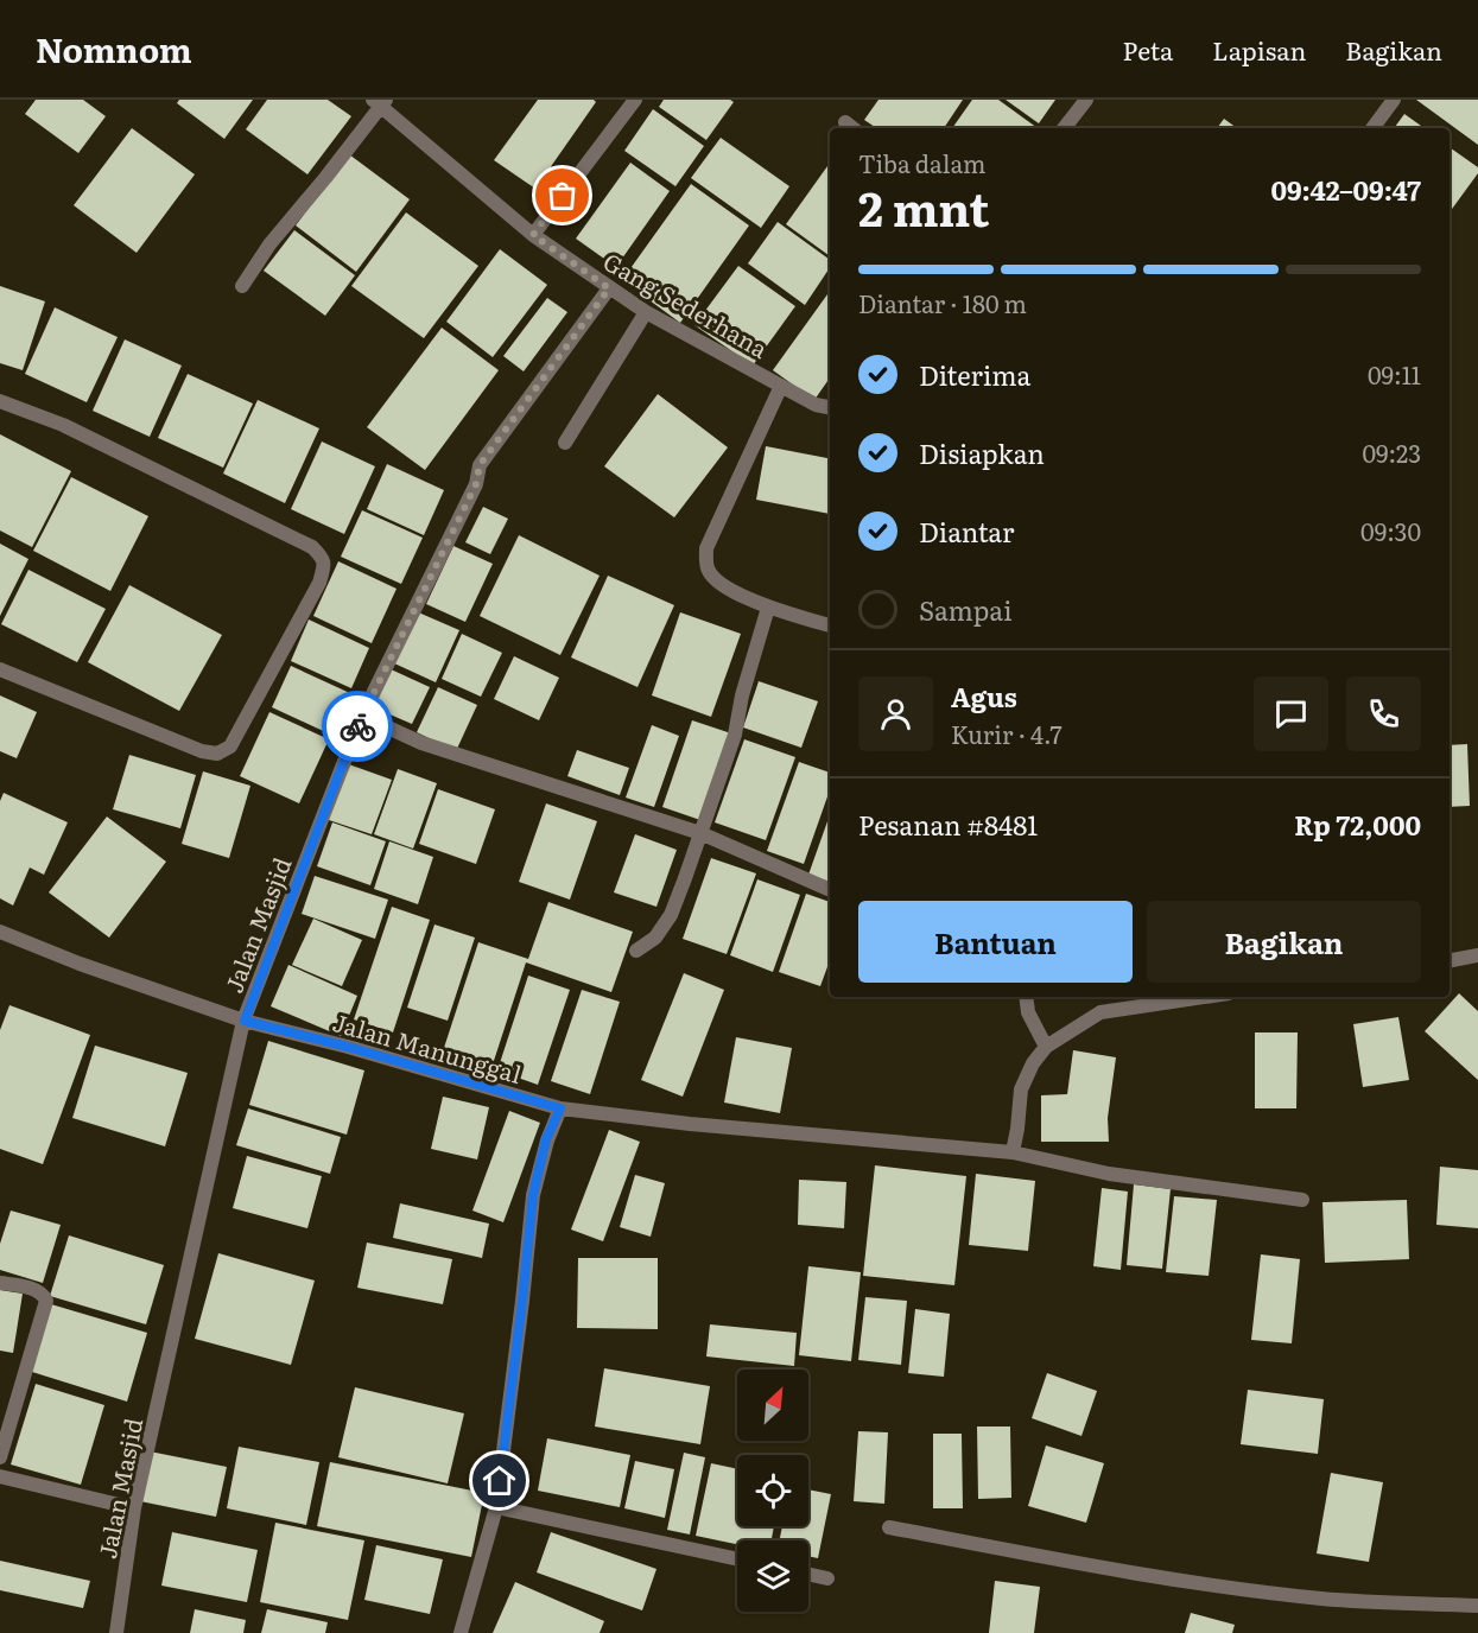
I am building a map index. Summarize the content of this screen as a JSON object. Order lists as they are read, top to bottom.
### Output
{
  "streets": {
    "street": ["Gang Sederhana", "Jalan Masjid", "Jalan Manunggal"]
  },
  "crossings": [
    ["Gang Sederhana", "Jalan Masjid"],
    ["Jalan Masjid", "Jalan Manunggal"]
  ],
  "north": "top right",
  "page": {
    "header": "Nomnom",
    "nav": ["Peta", "Lapisan", "Bagikan"],
    "heading": ["2 mnt", "Tiba dalam", "09:42–09:47"],
    "panel": [
      "Agus",
      "Kurir · 4.7",
      "Pesanan #8481",
      "Rp 72,000"
    ],
    "bar": "Diantar · 180 m",
    "list": [
      ["Diterima", "09:11"],
      ["Disiapkan", "09:23"],
      ["Diantar", "09:30"],
      "Sampai"
    ],
    "buttons": ["Bantuan", "Bagikan"]
  }
}
